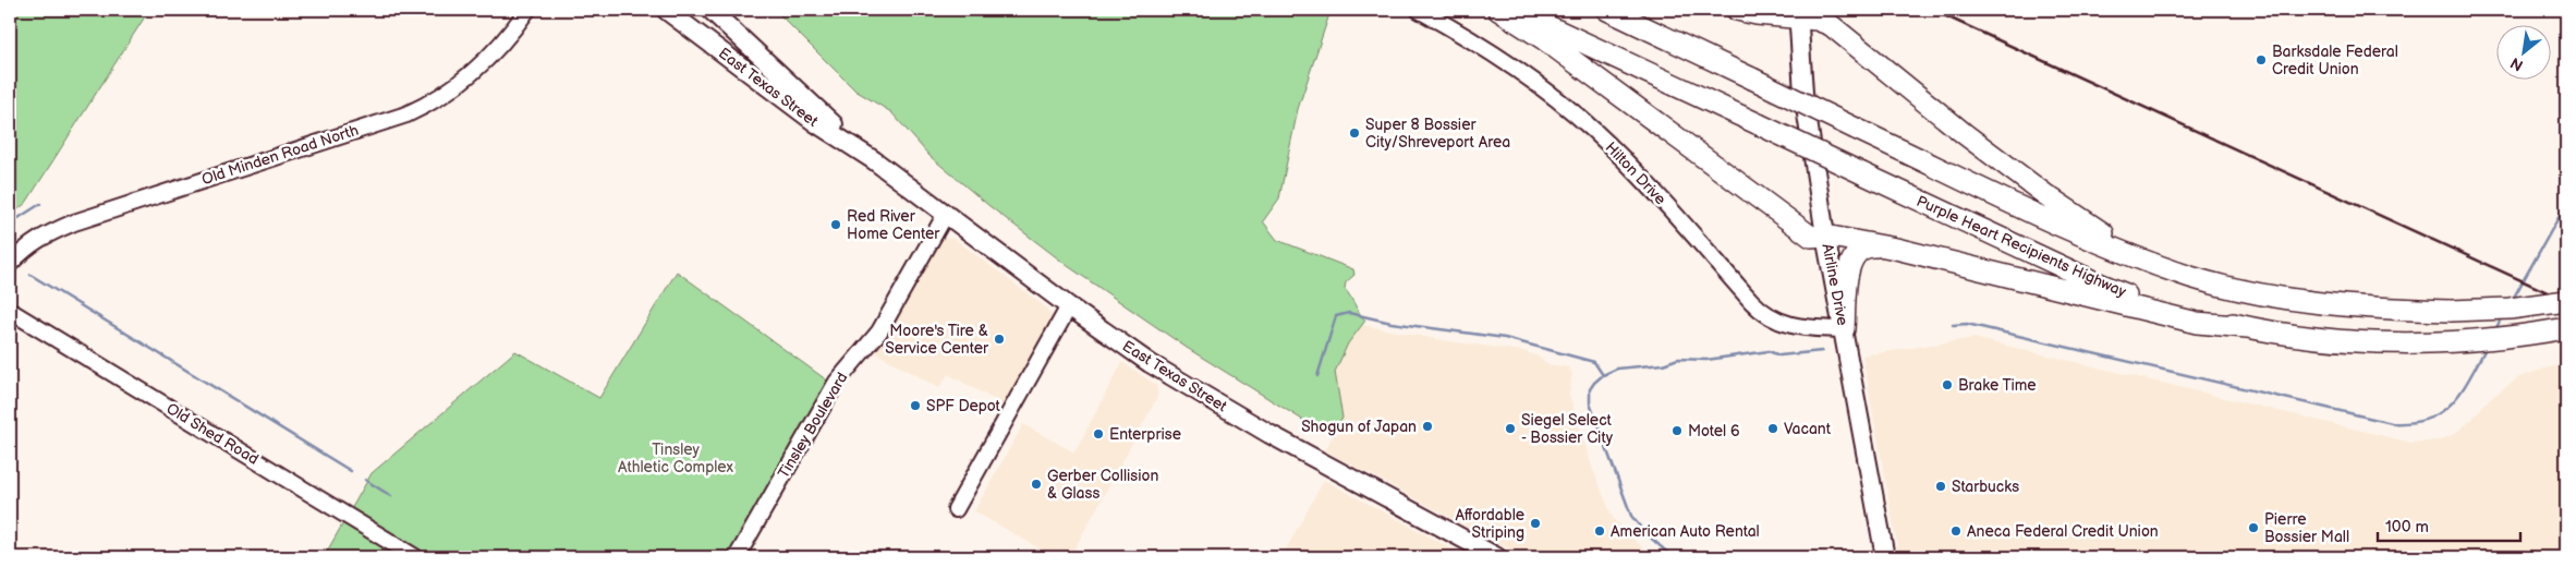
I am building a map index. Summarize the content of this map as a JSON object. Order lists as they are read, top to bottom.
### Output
{
  "streets": {
    "highway": ["Purple Heart Recipients Highway"],
    "main road": ["East Texas Street", "Airline Drive"],
    "street": [
      "Old Minden Road North",
      "Hilton Drive",
      "Tinsley Boulevard",
      "Old Shed Road"
    ]
  },
  "crossings": [
    ["East Texas Street", "Tinsley Boulevard"],
    ["Hilton Drive", "Airline Drive"]
  ],
  "parks": ["Tinsley Athletic Complex"],
  "places": [
    "Barksdale Federal Credit Union",
    "Super 8 Bossier City/Shreveport Area",
    "Red River Home Center",
    "Moore's Tire & Service Center",
    "Brake Time",
    "SPF Depot",
    "Shogun of Japan",
    "Siegel Select - Bossier City",
    "Vacant",
    "Motel 6",
    "Enterprise",
    "Gerber Collision & Glass",
    "Starbucks",
    "Affordable Striping",
    "Pierre Bossier Mall",
    "American Auto Rental",
    "Aneca Federal Credit Union"
  ],
  "scale_bar": "100 m",
  "north": "bottom left"
}
